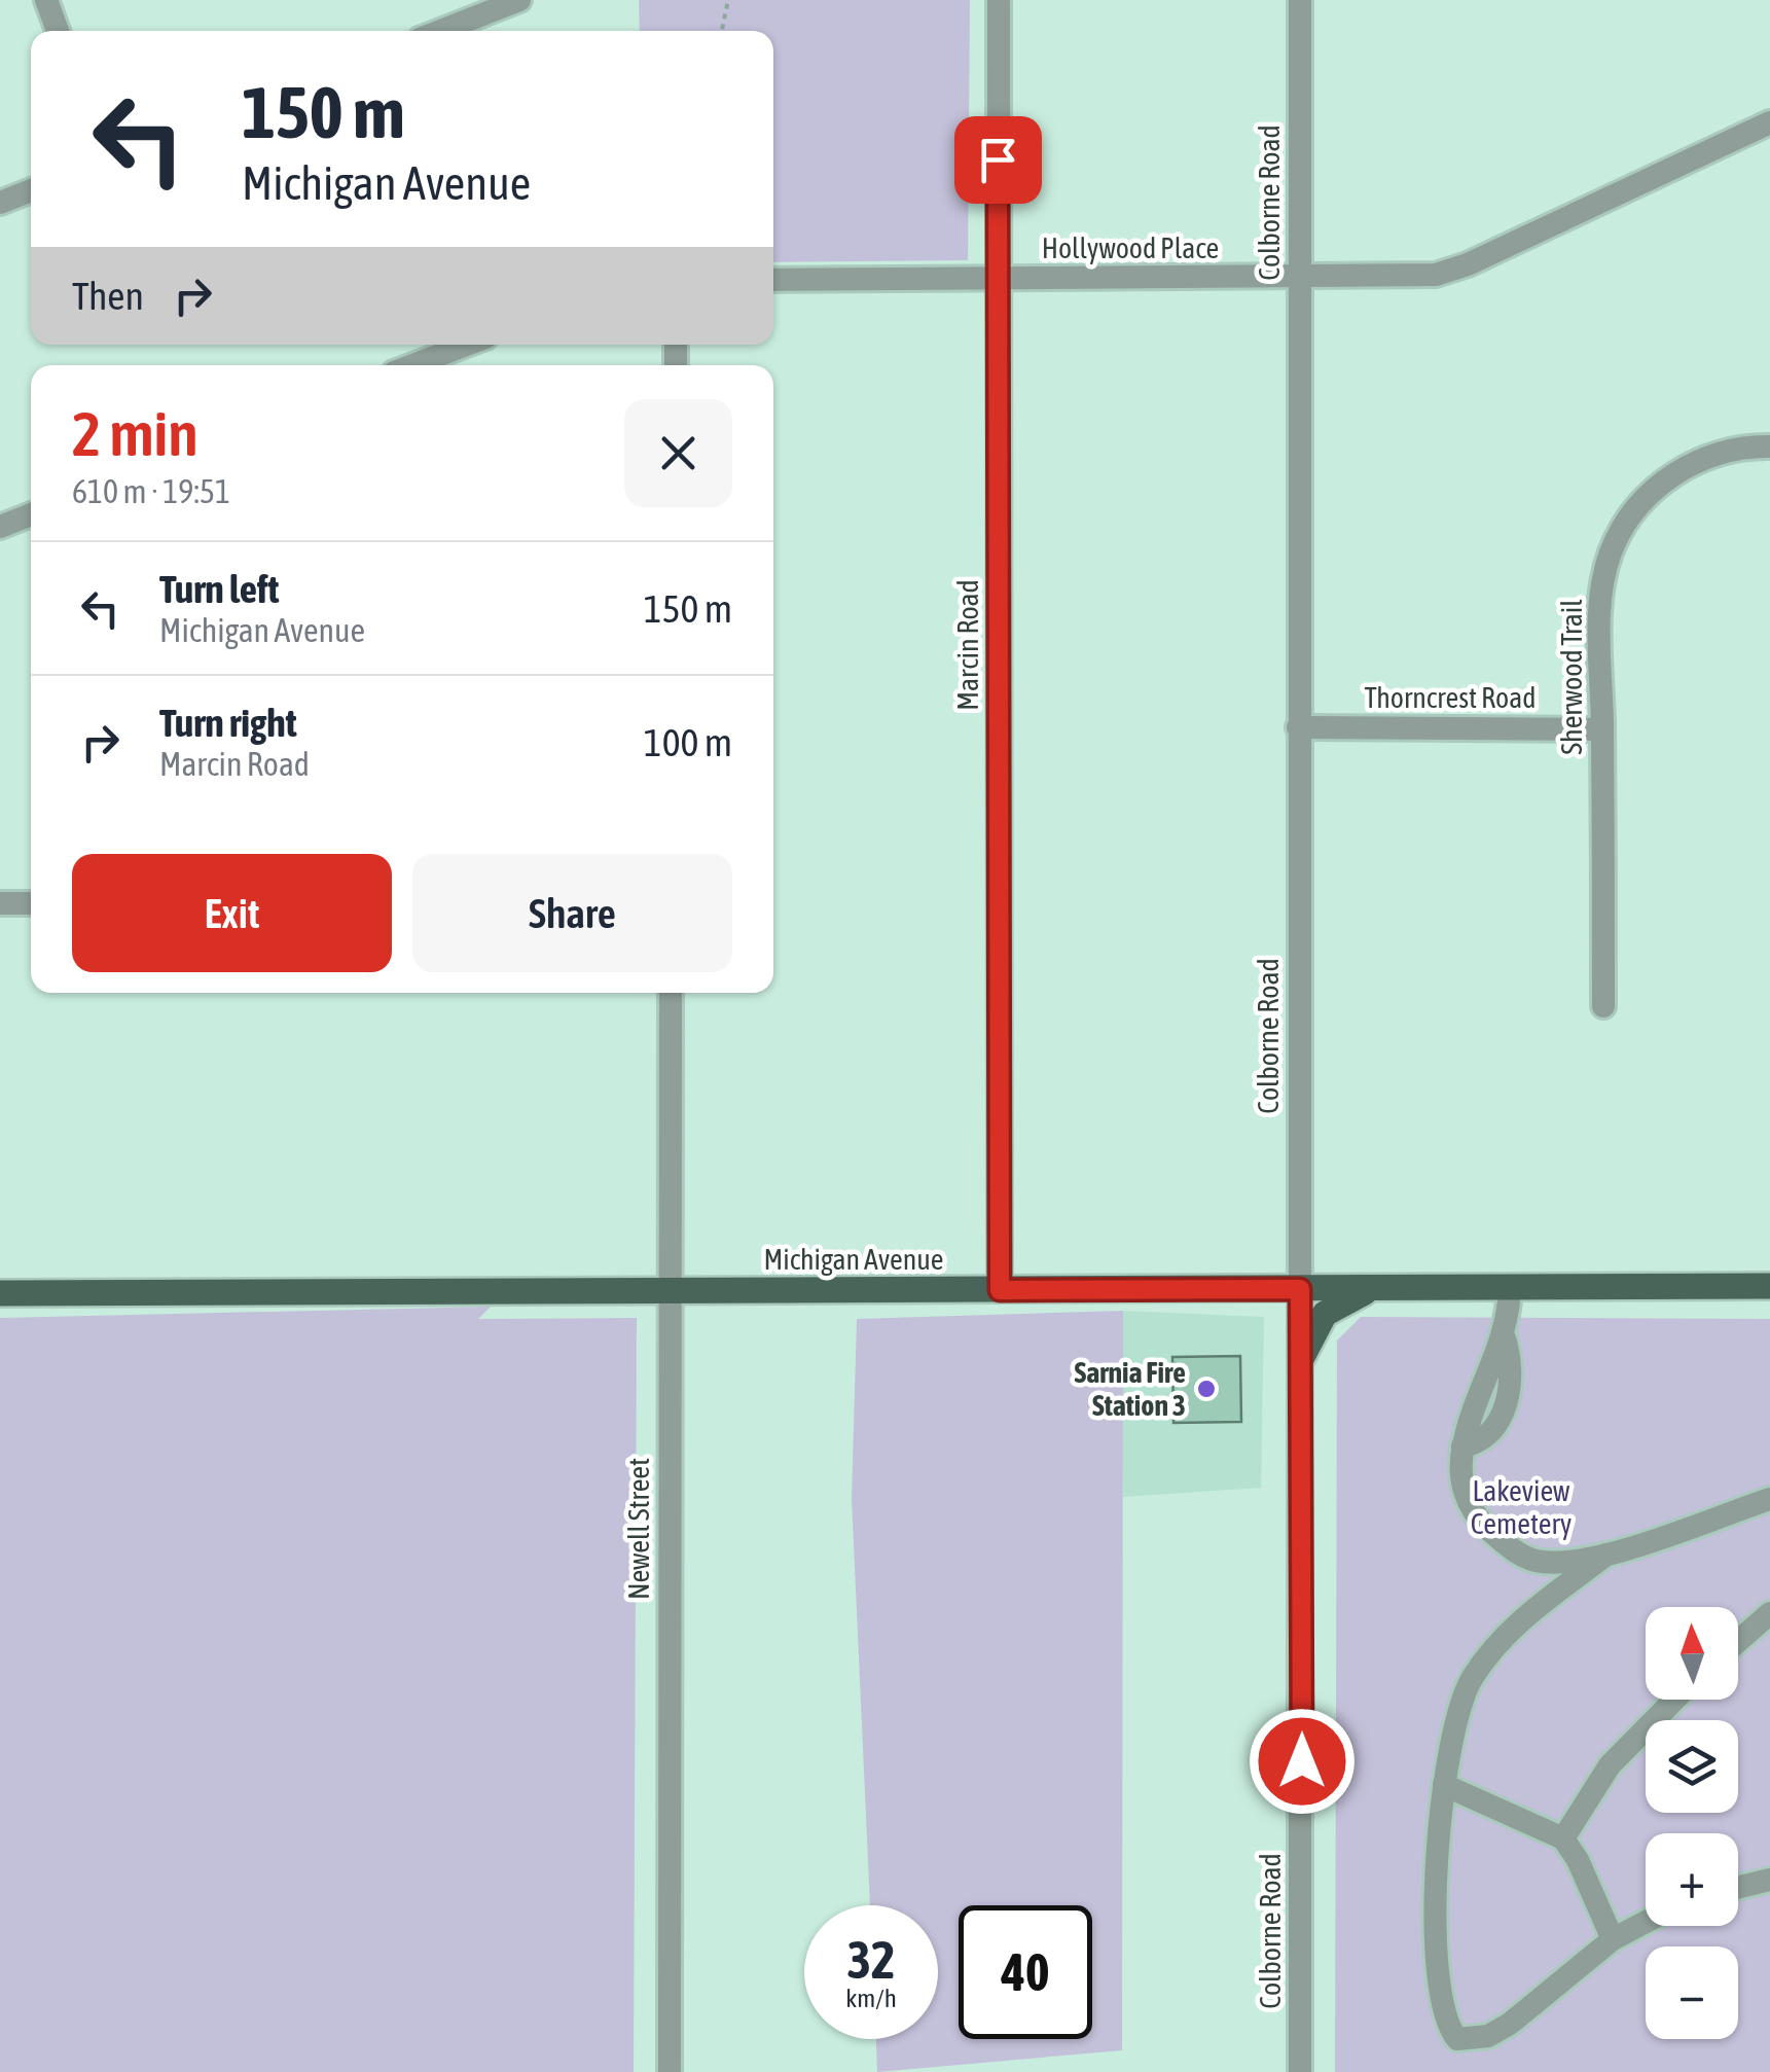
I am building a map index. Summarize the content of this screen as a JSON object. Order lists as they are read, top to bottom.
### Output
{
  "streets": {
    "main road": ["Michigan Avenue"],
    "street": [
      "Colborne Road",
      "Hollywood Place",
      "Marcin Road",
      "Sherwood Trail",
      "Thorncrest Road",
      "Newell Street"
    ]
  },
  "crossings": [
    ["Colborne Road", "Hollywood Place"],
    ["Colborne Road", "Thorncrest Road"],
    ["Colborne Road", "Michigan Avenue"],
    ["Hollywood Place", "Marcin Road"],
    ["Marcin Road", "Michigan Avenue"],
    ["Sherwood Trail", "Thorncrest Road"],
    ["Michigan Avenue", "Newell Street"]
  ],
  "parks": ["Lakeview Cemetery"],
  "places": ["Sarnia Fire Station 3"],
  "north": "top",
  "page": {
    "turn": ["150 m", "Michigan Avenue"],
    "then": "Then",
    "heading": ["2 min", "610 m · 19:51"],
    "list": [
      {
        "name": "Turn left",
        "note": "Michigan Avenue",
        "value": "150 m"
      },
      {
        "name": "Turn right",
        "note": "Marcin Road",
        "value": "100 m"
      }
    ],
    "buttons": ["Exit", "Share"],
    "map_buttons": ["+", "−"],
    "speed": "32 km/h",
    "limit": "40"
  }
}
